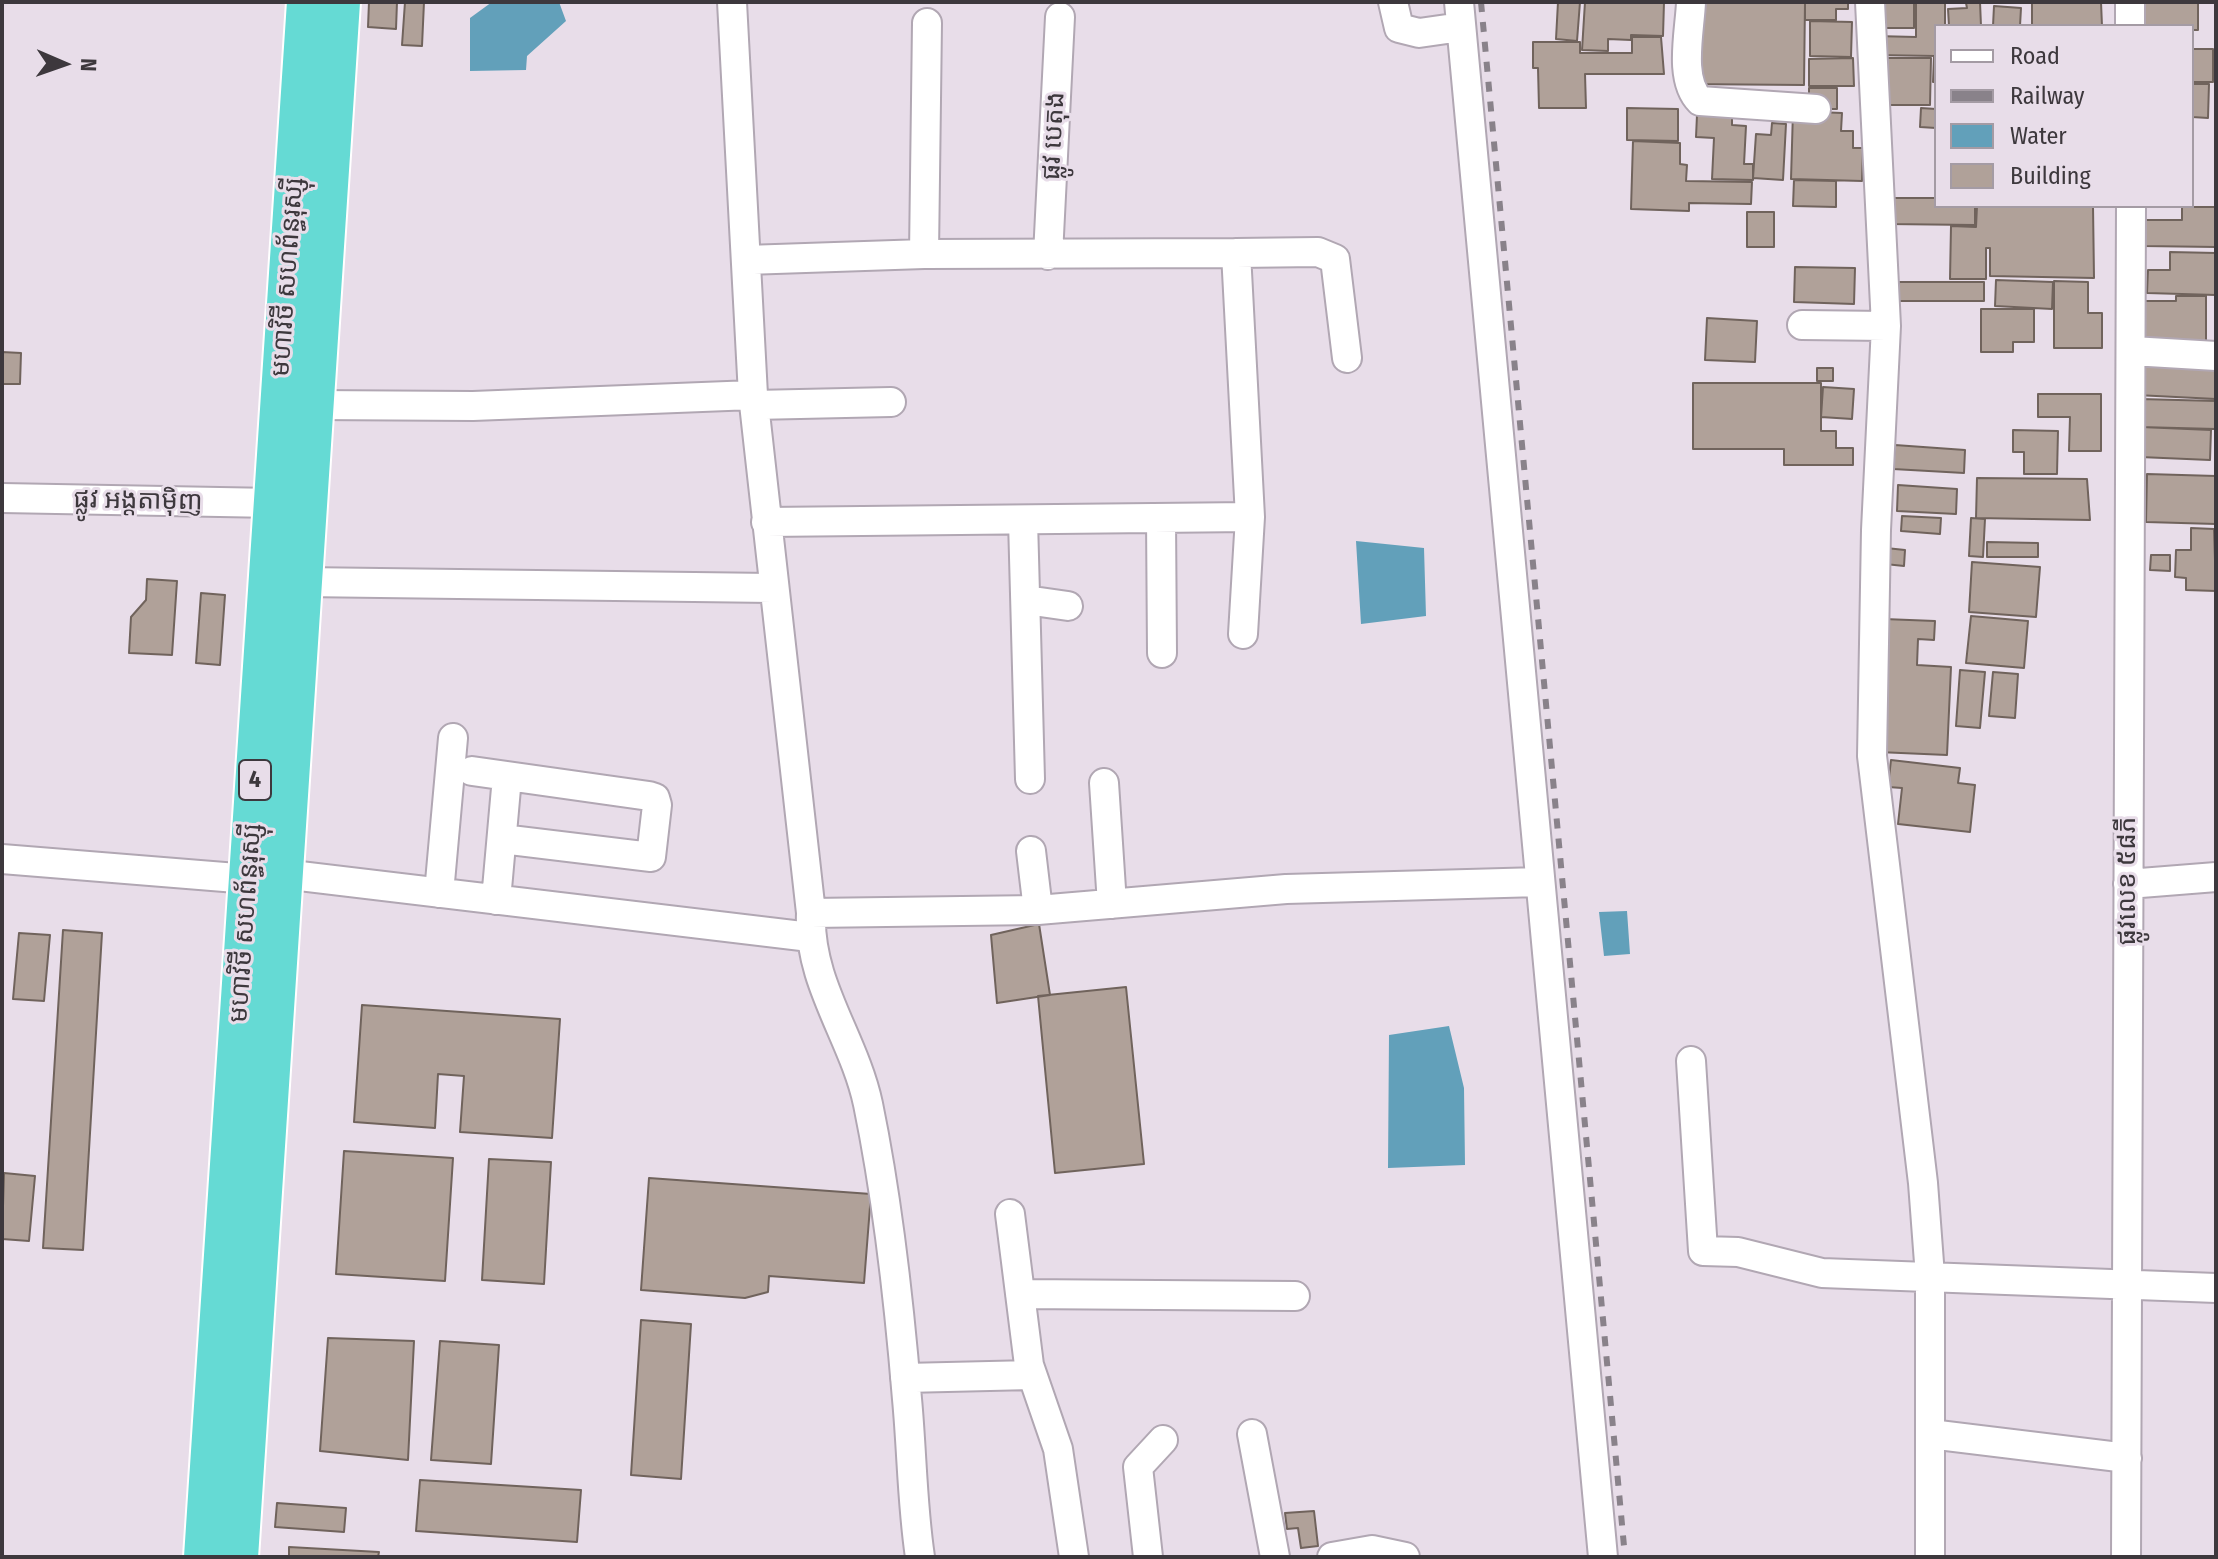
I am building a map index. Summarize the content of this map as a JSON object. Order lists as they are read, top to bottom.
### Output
{
  "streets": {
    "highway": ["មហាវិថី សហព័ន្ធរុស្ស៊ី", "4"],
    "street": ["ផ្លូវ បេតុង", "ផ្លូវ អង្តតាម៉ិញ", "ផ្លូវលេខ ៥៨ភី"]
  },
  "crossings": [
    ["មហាវិថី សហព័ន្ធរុស្ស៊ី", "ផ្លូវ អង្តតាម៉ិញ"]
  ],
  "legend": [
    "Road",
    "Railway",
    "Water",
    "Building"
  ],
  "north": "right"
}
